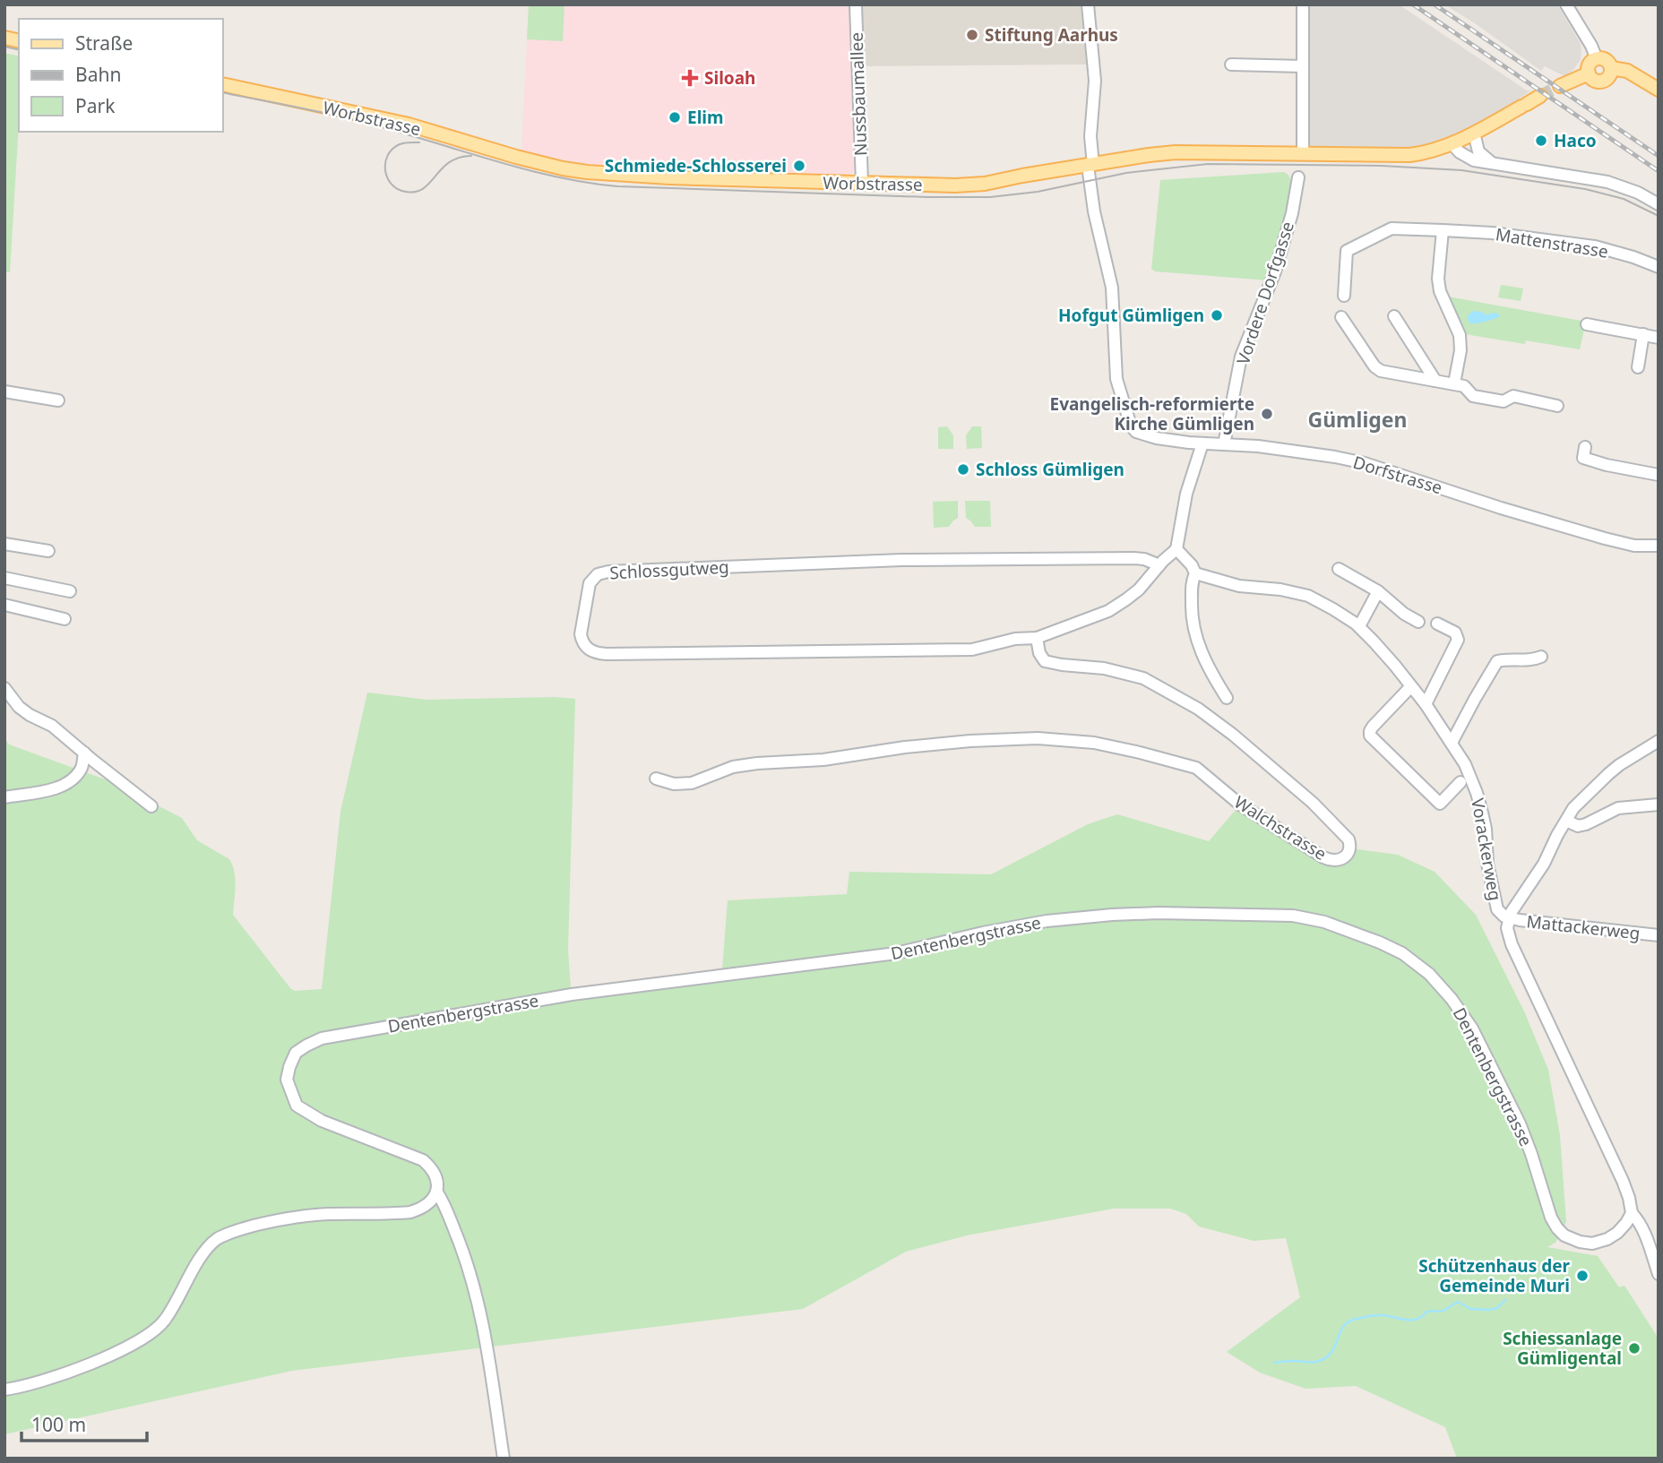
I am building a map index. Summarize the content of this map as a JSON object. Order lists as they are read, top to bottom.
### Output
{
  "streets": {
    "main road": ["Worbstrasse"],
    "street": [
      "Nussbaumallee",
      "Mattenstrasse",
      "Vordere Dorfgasse",
      "Dorfstrasse",
      "Schlossgutweg",
      "Walchstrasse",
      "Vorackerweg",
      "Mattackerweg",
      "Dentenbergstrasse"
    ]
  },
  "crossings": [
    ["Nussbaumallee", "Worbstrasse"],
    ["Worbstrasse", "Dorfstrasse"],
    ["Vordere Dorfgasse", "Dorfstrasse"],
    ["Schlossgutweg", "Walchstrasse"],
    ["Vorackerweg", "Mattackerweg"]
  ],
  "districts": ["Gümligen"],
  "places": {
    "other": [
      "Stiftung Aarhus",
      "Elim",
      "Haco",
      "Schmiede-Schlosserei",
      "Hofgut Gümligen",
      "Evangelisch-reformierte Kirche Gümligen",
      "Schloss Gümligen",
      "Schützenhaus der Gemeinde Muri",
      "Schiessanlage Gümligental"
    ],
    "health": ["Siloah"]
  },
  "legend": ["Straße", "Bahn", "Park"],
  "scale_bar": "100 m"
}
